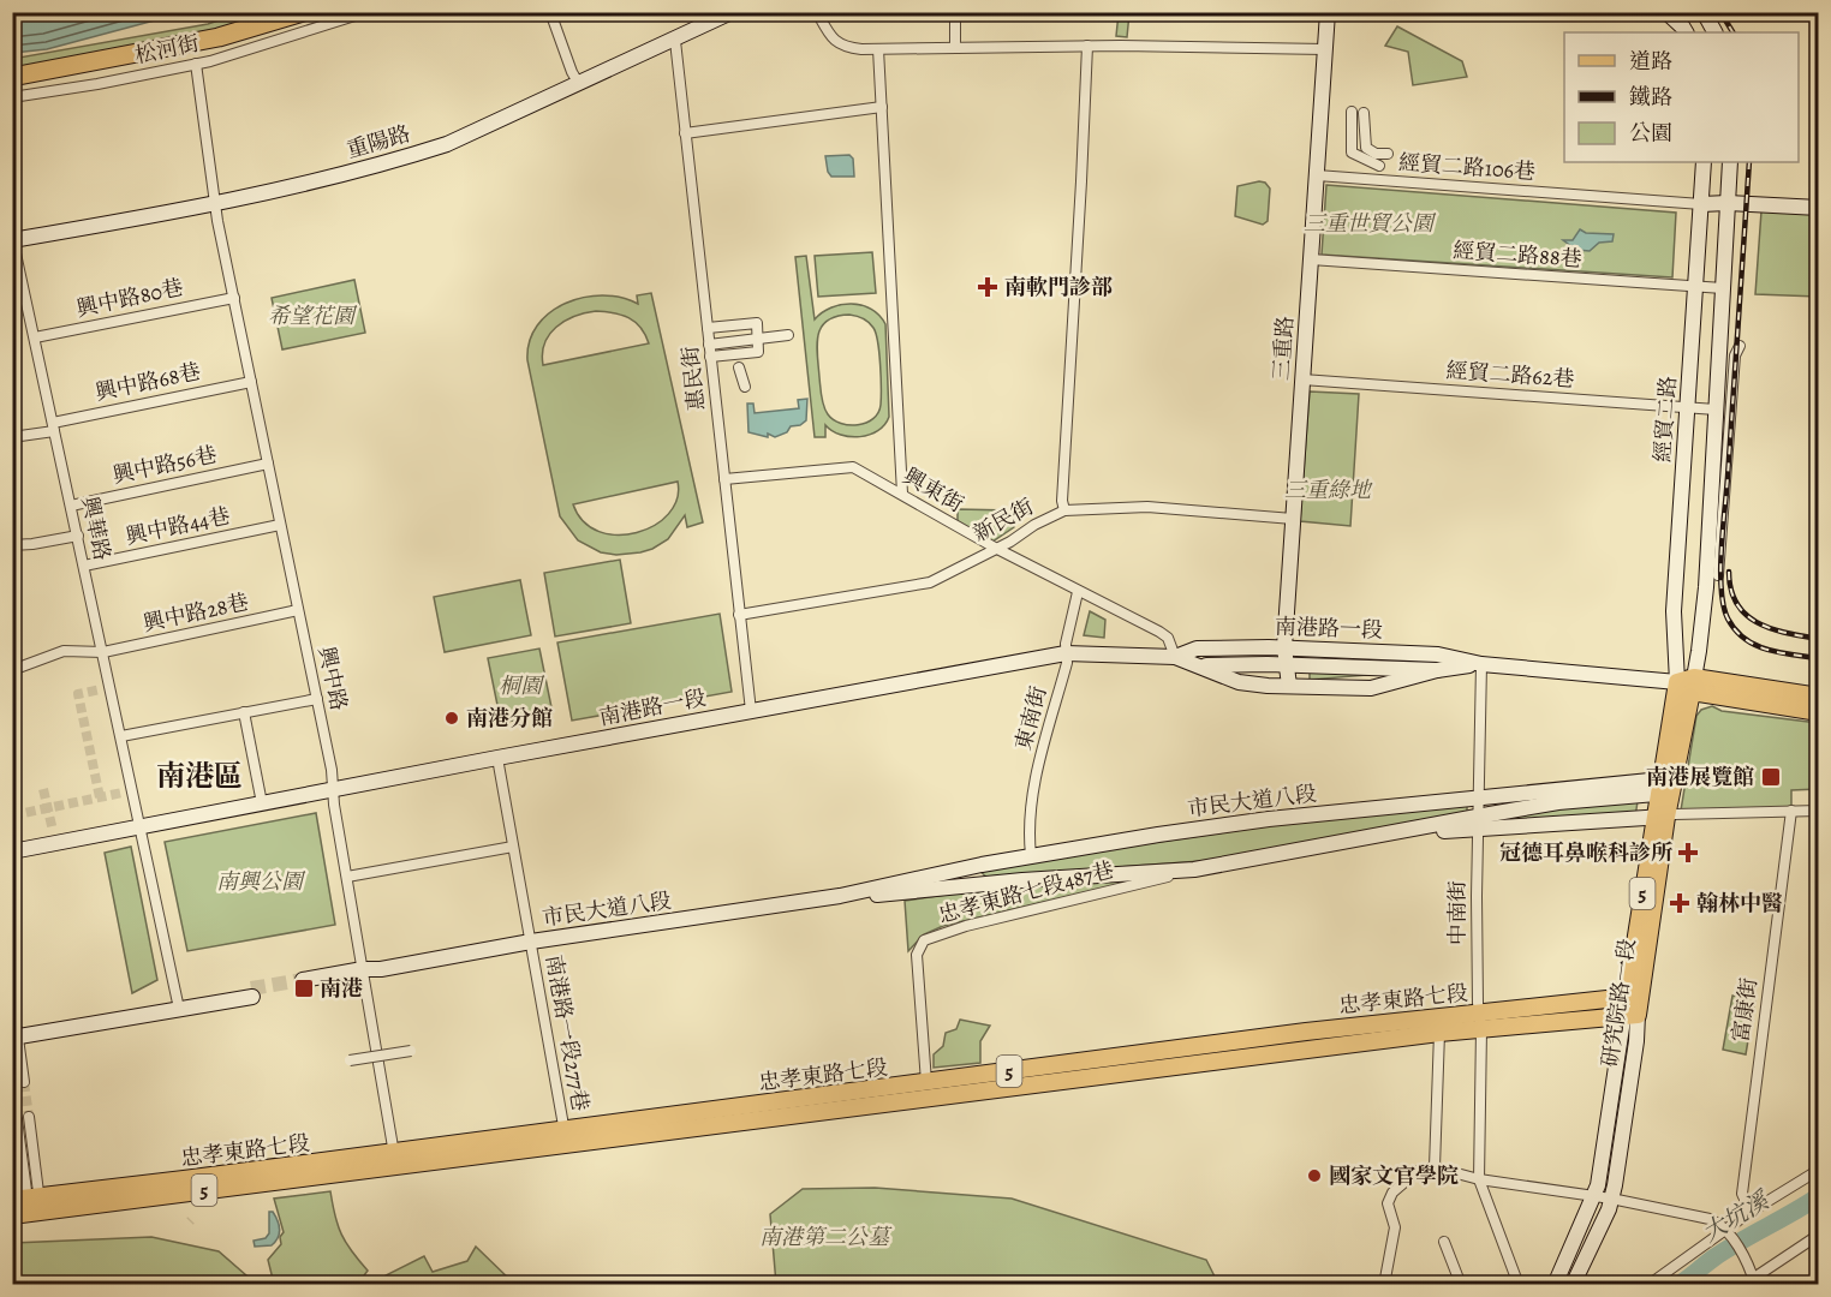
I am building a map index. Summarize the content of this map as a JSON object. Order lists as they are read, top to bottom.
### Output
{
  "streets": {
    "main road": [
      "南港路一段",
      "5",
      "忠孝東路七段",
      "研究院路一段"
    ],
    "street": [
      "松河街",
      "重陽路",
      "經貿二路106巷",
      "經貿二路88巷",
      "興中路80巷",
      "三重路",
      "經貿二路62巷",
      "惠民街",
      "興中路68巷",
      "經貿二路",
      "興中路56巷",
      "興東街",
      "新民街",
      "興中路44巷",
      "興華路",
      "興中路28巷",
      "興中路",
      "東南街",
      "市民大道八段",
      "忠孝東路七段487巷",
      "中南街",
      "富康街",
      "南港路一段277巷"
    ]
  },
  "crossings": [
    ["松河街", "興中路"],
    ["重陽路", "惠民街"],
    ["重陽路", "興華路"],
    ["重陽路", "興中路"],
    ["經貿二路106巷", "三重路"],
    ["經貿二路106巷", "經貿二路"],
    ["經貿二路88巷", "三重路"],
    ["經貿二路88巷", "經貿二路"],
    ["興中路80巷", "興華路"],
    ["興中路80巷", "興中路"],
    ["三重路", "經貿二路62巷"],
    ["三重路", "新民街"],
    ["三重路", "南港路一段"],
    ["經貿二路62巷", "經貿二路"],
    ["惠民街", "興東街"],
    ["惠民街", "新民街"],
    ["惠民街", "南港路一段"],
    ["興中路68巷", "興華路"],
    ["興中路68巷", "興中路"],
    ["經貿二路", "南港路一段"],
    ["經貿二路", "研究院路一段"],
    ["興中路56巷", "興華路"],
    ["興中路56巷", "興中路"],
    ["興東街", "新民街"],
    ["興東街", "南港路一段"],
    ["興東街", "東南街"],
    ["興中路44巷", "興華路"],
    ["興中路44巷", "興中路"],
    ["興華路", "興中路28巷"],
    ["興華路", "南港路一段"],
    ["興中路28巷", "興中路"],
    ["南港路一段", "興中路"],
    ["南港路一段", "東南街"],
    ["南港路一段", "中南街"],
    ["南港路一段", "研究院路一段"],
    ["南港路一段", "南港路一段277巷"],
    ["興中路", "市民大道八段"],
    ["興中路", "忠孝東路七段"],
    ["東南街", "市民大道八段"],
    ["市民大道八段", "忠孝東路七段487巷"],
    ["市民大道八段", "中南街"],
    ["市民大道八段", "研究院路一段"],
    ["市民大道八段", "南港路一段277巷"],
    ["忠孝東路七段487巷", "忠孝東路七段"],
    ["中南街", "忠孝東路七段"],
    ["忠孝東路七段", "研究院路一段"],
    ["忠孝東路七段", "南港路一段277巷"]
  ],
  "districts": ["南港區"],
  "water": ["大坑溪"],
  "parks": [
    "三重世貿公園",
    "希望花園",
    "三重綠地",
    "桐園",
    "南興公園",
    "南港第二公墓"
  ],
  "places": {
    "health": ["南軟門診部", "冠德耳鼻喉科診所", "翰林中醫"],
    "other": ["南港分館", "國家文官學院"],
    "transit": ["南港展覽館", "南港"]
  },
  "legend": ["道路", "鐵路", "公園"]
}
